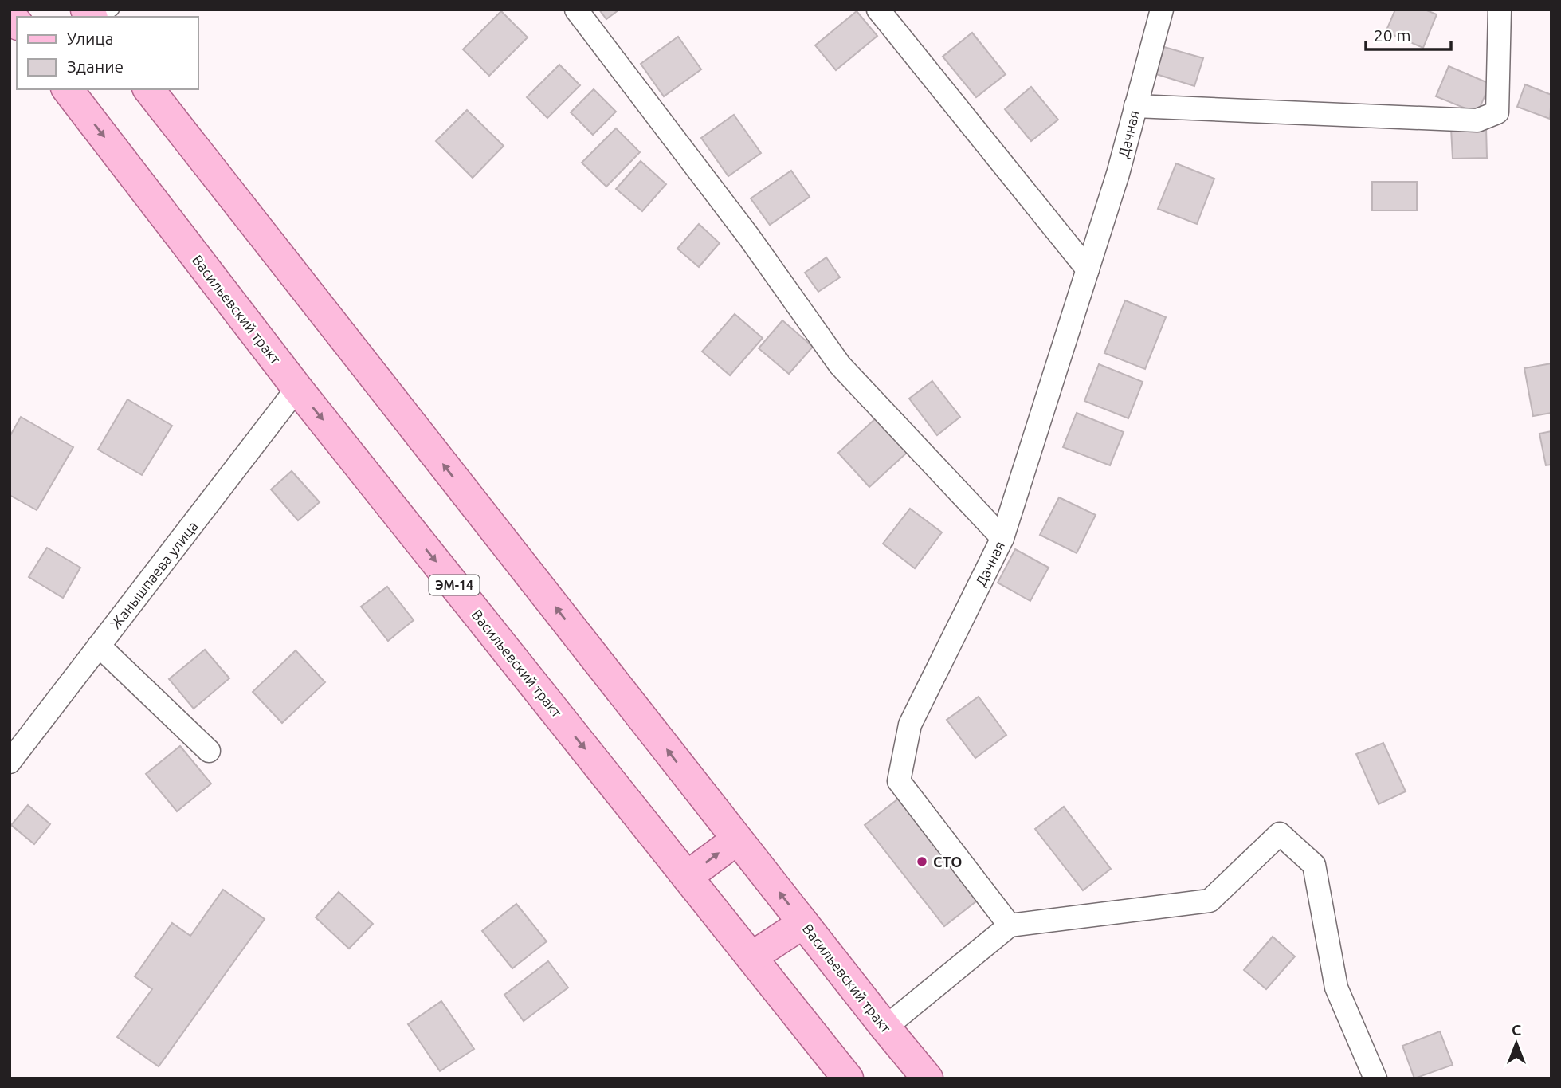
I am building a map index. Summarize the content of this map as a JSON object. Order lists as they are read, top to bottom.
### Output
{
  "streets": {
    "main road": ["Васильевский тракт", "ЭМ-14"],
    "street": ["Дачная", "Жанышпаева улица"]
  },
  "crossings": [
    ["Васильевский тракт", "Жанышпаева улица"]
  ],
  "places": ["СТО"],
  "legend": ["Улица", "Здание"],
  "scale_bar": "20 m",
  "north": "top"
}
